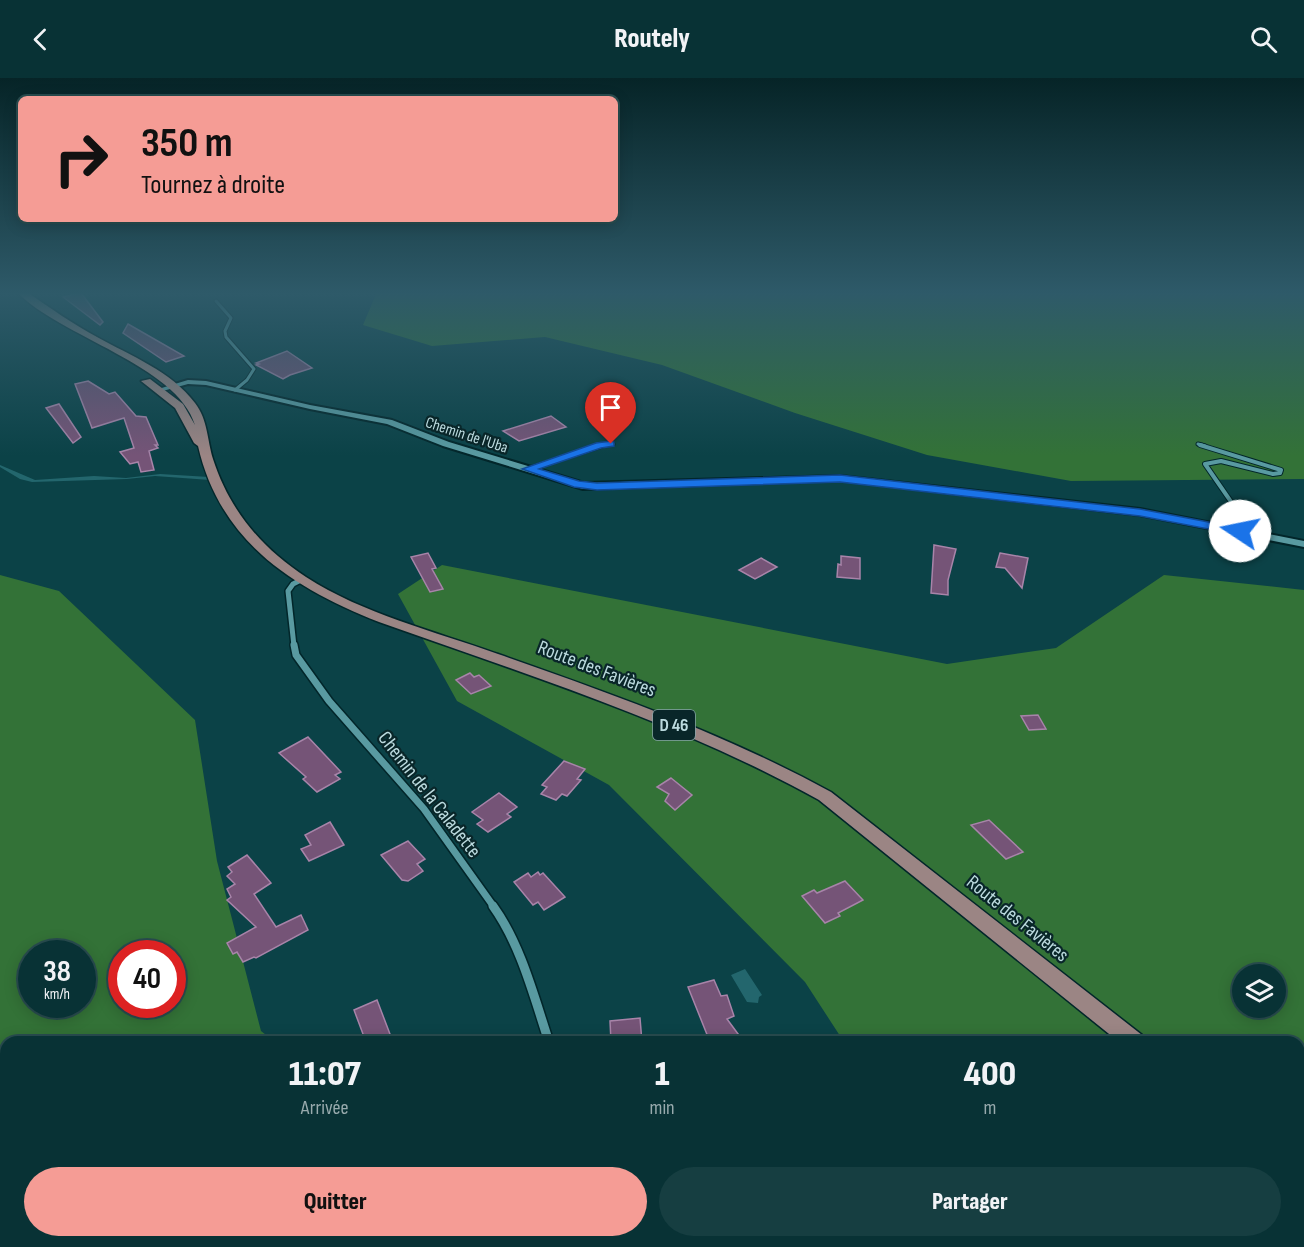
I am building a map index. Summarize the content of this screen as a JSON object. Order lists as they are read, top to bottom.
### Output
{
  "streets": {
    "main road": ["Route des Favières", "D 46"],
    "street": ["Chemin de l'Uba", "Chemin de la Caladette"]
  },
  "crossings": [
    ["Chemin de l'Uba", "Route des Favières"],
    ["Chemin de l'Uba", "D 46"],
    ["Route des Favières", "D 46"],
    ["Route des Favières", "Chemin de la Caladette"]
  ],
  "page": {
    "header": "Routely",
    "turn": ["350 m", "Tournez à droite"],
    "speed": "38 km/h",
    "limit": "40",
    "eta": [
      "11:07",
      "Arrivée",
      "1",
      "min",
      "400",
      "m"
    ],
    "buttons": ["Quitter", "Partager"]
  }
}
